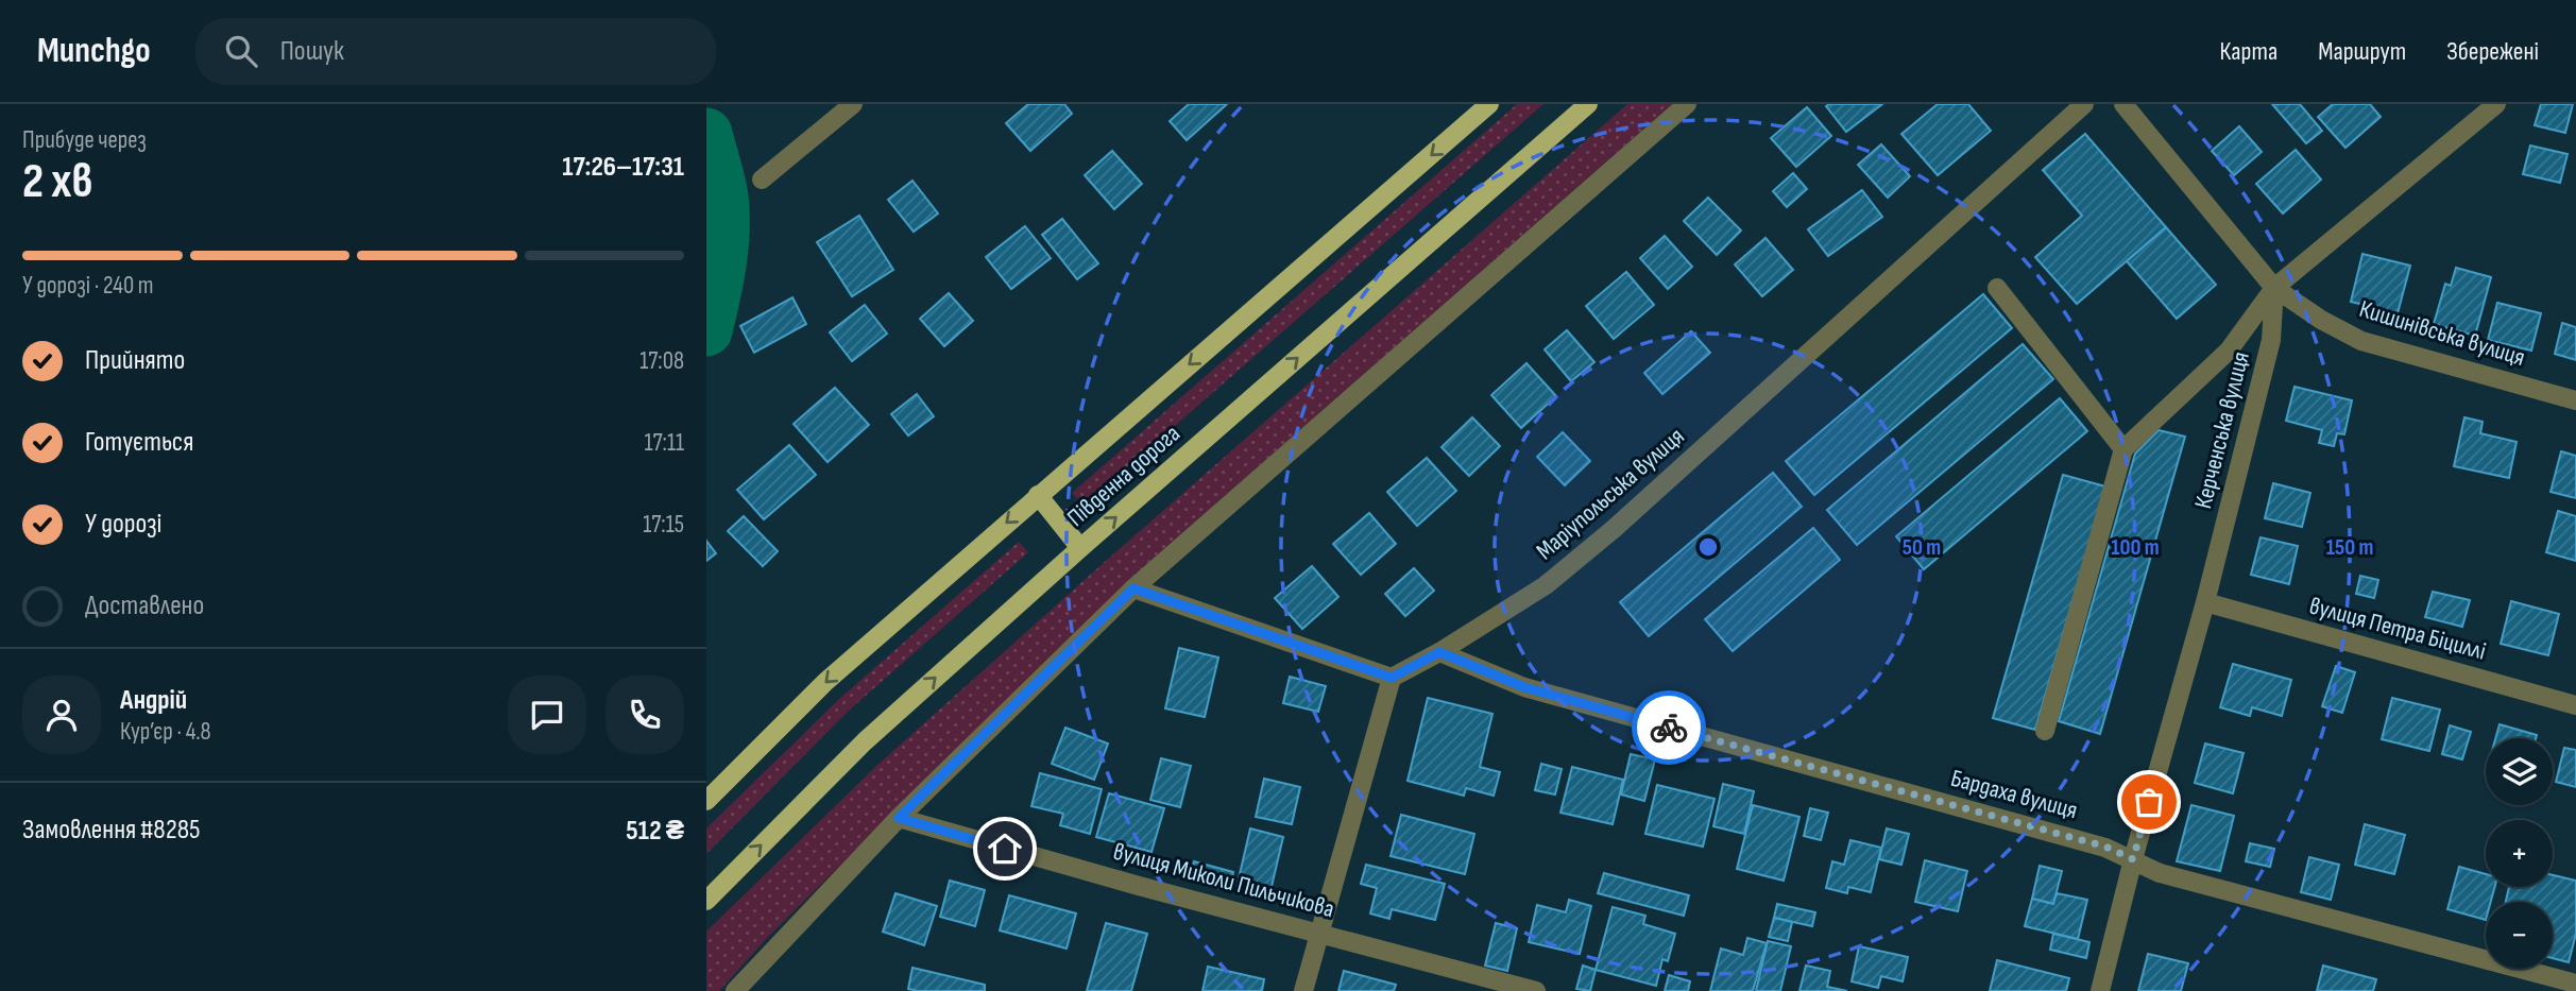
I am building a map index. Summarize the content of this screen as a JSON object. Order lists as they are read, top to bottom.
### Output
{
  "streets": {
    "main road": ["Південна дорога"],
    "street": [
      "Кишинівська вулиця",
      "Керченська вулиця",
      "Маріупольська вулиця",
      "вулиця Петра Біциллі",
      "Бардаха вулиця",
      "вулиця Миколи Пильчикова"
    ]
  },
  "crossings": [
    ["Кишинівська вулиця", "Керченська вулиця"],
    ["Керченська вулиця", "вулиця Петра Біциллі"],
    ["Керченська вулиця", "Бардаха вулиця"],
    ["Маріупольська вулиця", "Бардаха вулиця"]
  ],
  "page": {
    "header": "Munchgo",
    "search": "Пошук",
    "nav": ["Карта", "Маршрут", "Збережені"],
    "heading": ["2 хв", "Прибуде через", "17:26–17:31"],
    "panel": [
      "Андрій",
      "Кур’єр · 4.8",
      "Замовлення #8285",
      "512 ₴"
    ],
    "bar": "У дорозі · 240 m",
    "list": [
      ["Прийнято", "17:08"],
      ["Готується", "17:11"],
      ["У дорозі", "17:15"],
      "Доставлено"
    ],
    "map_buttons": ["+", "−"]
  },
  "rings": ["50 m", "100 m", "150 m"]
}
